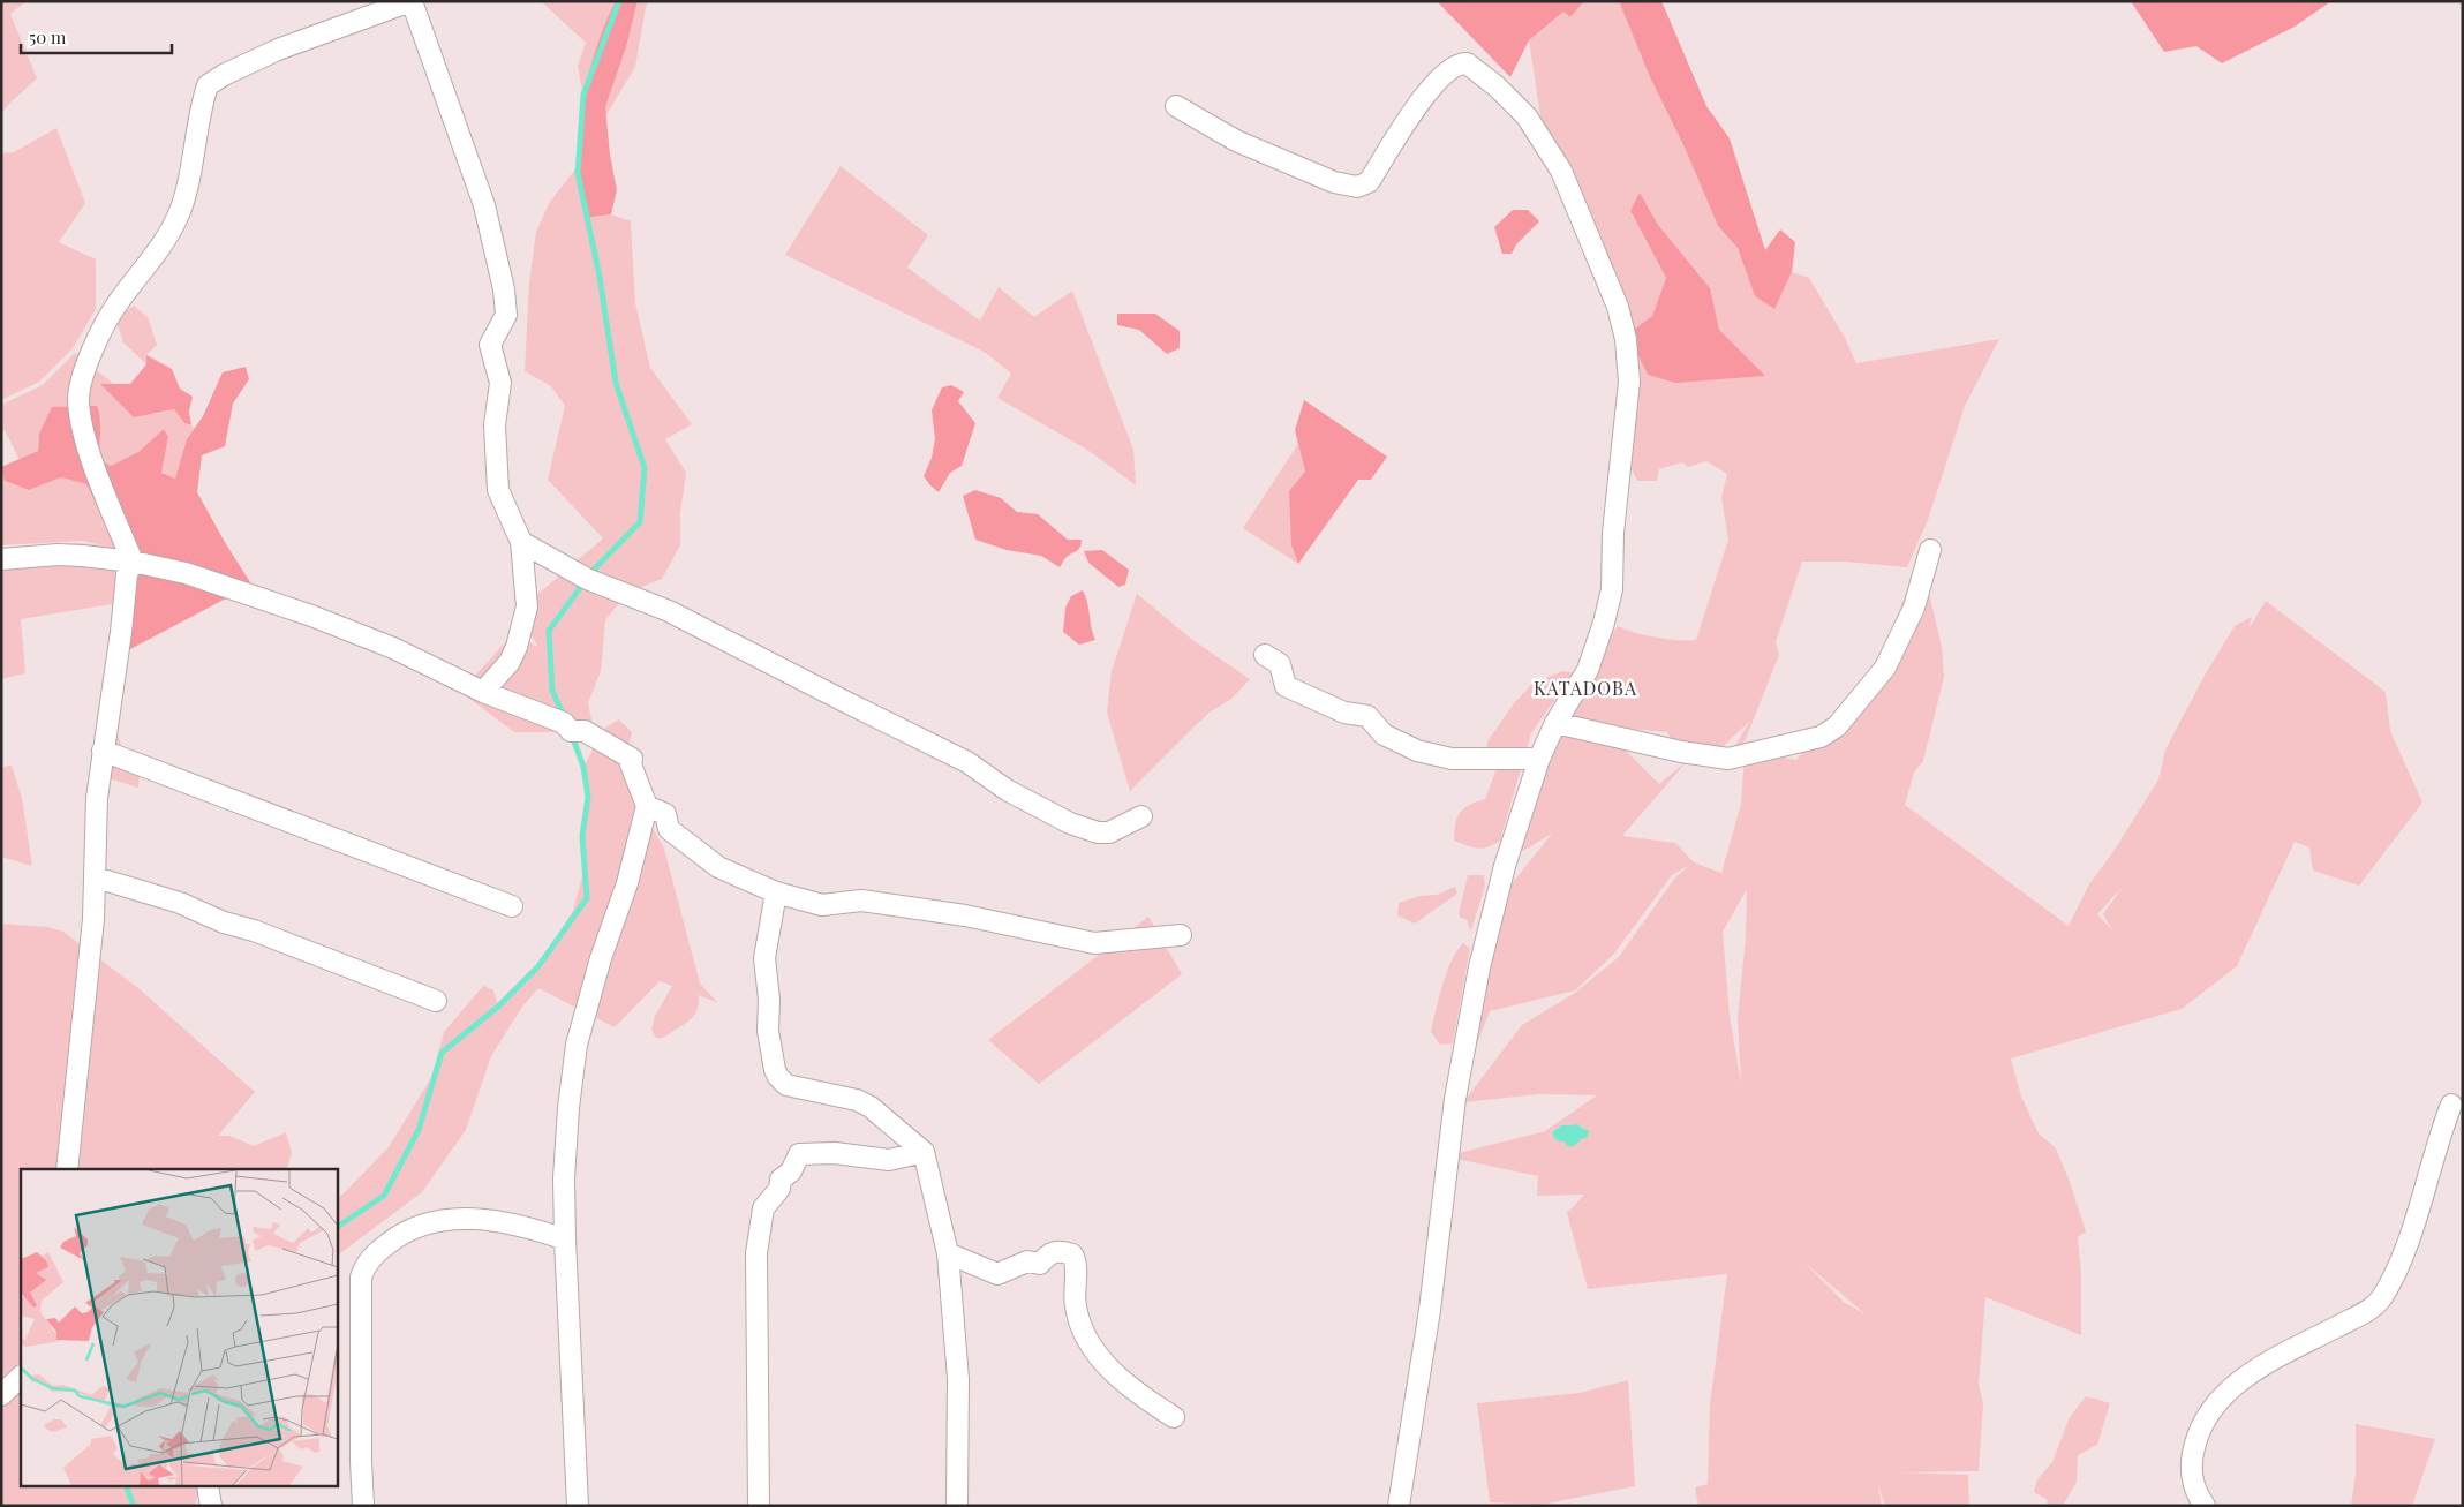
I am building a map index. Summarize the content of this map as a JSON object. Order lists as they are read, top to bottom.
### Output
{
  "districts": ["KATADOBA"],
  "scale_bar": "50 m"
}
